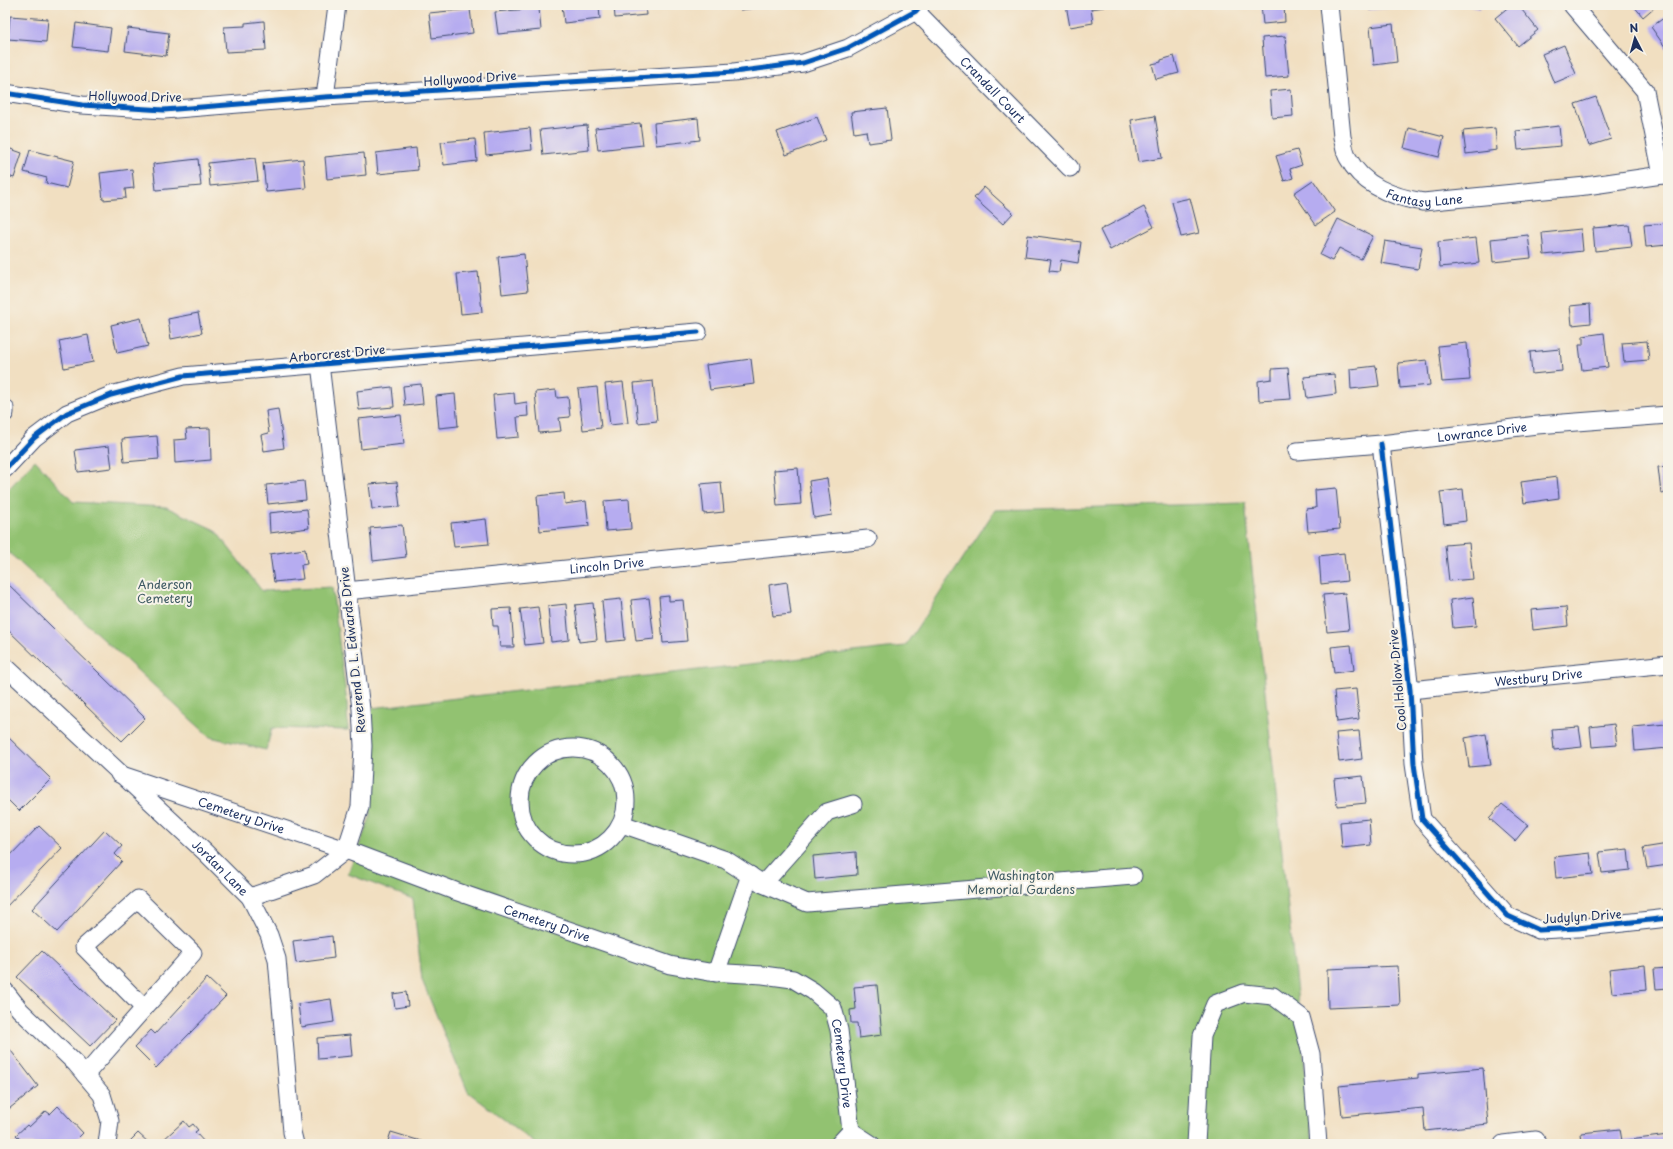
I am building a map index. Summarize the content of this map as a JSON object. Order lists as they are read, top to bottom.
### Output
{
  "streets": {
    "street": [
      "Hollywood Drive",
      "Crandall Court",
      "Fantasy Lane",
      "Arborcrest Drive",
      "Lowrance Drive",
      "Lincoln Drive",
      "Reverend D. L. Edwards Drive",
      "Westbury Drive",
      "Cool Hollow Drive",
      "Cemetery Drive",
      "Jordan Lane",
      "Judylyn Drive"
    ]
  },
  "crossings": [
    ["Hollywood Drive", "Crandall Court"],
    ["Arborcrest Drive", "Reverend D. L. Edwards Drive"],
    ["Lowrance Drive", "Cool Hollow Drive"],
    ["Lincoln Drive", "Reverend D. L. Edwards Drive"],
    ["Reverend D. L. Edwards Drive", "Cemetery Drive"],
    ["Westbury Drive", "Cool Hollow Drive"],
    ["Cool Hollow Drive", "Judylyn Drive"],
    ["Cemetery Drive", "Jordan Lane"]
  ],
  "parks": ["Anderson Cemetery", "Washington Memorial Gardens"],
  "north": "top"
}
